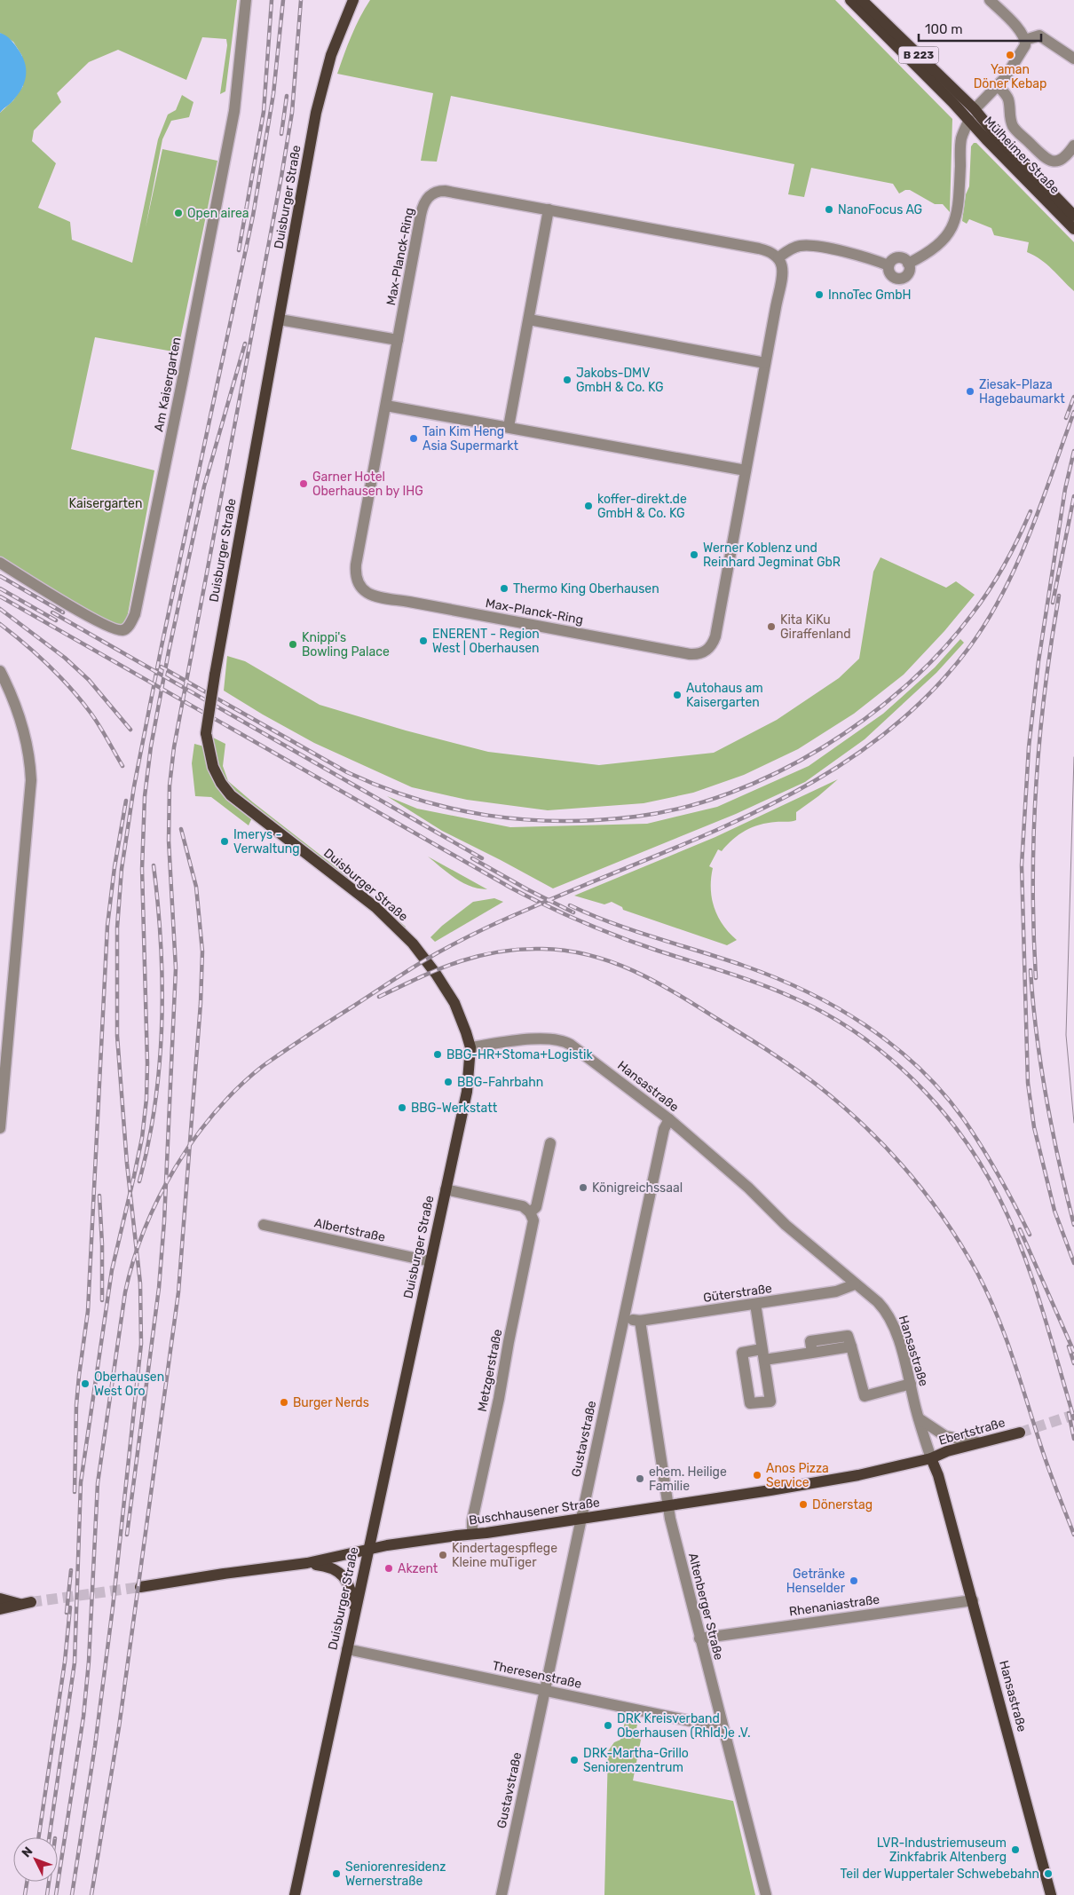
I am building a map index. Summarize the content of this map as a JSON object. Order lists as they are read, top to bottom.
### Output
{
  "streets": {
    "main road": [
      "B 223",
      "Mülheimer Straße",
      "Duisburger Straße",
      "Hansastraße",
      "Ebertstraße",
      "Buschhausener Straße"
    ],
    "street": [
      "Max-Planck-Ring",
      "Am Kaisergarten",
      "Albertstraße",
      "Güterstraße",
      "Metzgerstraße",
      "Gustavstraße",
      "Rhenaniastraße",
      "Altenberger Straße",
      "Theresenstraße"
    ]
  },
  "crossings": [
    ["Duisburger Straße", "Hansastraße"],
    ["Duisburger Straße", "Albertstraße"],
    ["Duisburger Straße", "Buschhausener Straße"],
    ["Duisburger Straße", "Theresenstraße"],
    ["Hansastraße", "Güterstraße"],
    ["Hansastraße", "Ebertstraße"],
    ["Hansastraße", "Gustavstraße"],
    ["Hansastraße", "Buschhausener Straße"],
    ["Hansastraße", "Rhenaniastraße"],
    ["Güterstraße", "Gustavstraße"],
    ["Güterstraße", "Altenberger Straße"],
    ["Metzgerstraße", "Buschhausener Straße"],
    ["Ebertstraße", "Buschhausener Straße"],
    ["Gustavstraße", "Buschhausener Straße"],
    ["Gustavstraße", "Theresenstraße"],
    ["Buschhausener Straße", "Altenberger Straße"],
    ["Rhenaniastraße", "Altenberger Straße"],
    ["Altenberger Straße", "Theresenstraße"]
  ],
  "parks": ["Kaisergarten"],
  "places": [
    "Yaman Döner Kebap",
    "NanoFocus AG",
    "Open airea",
    "InnoTec GmbH",
    "Jakobs-DMV GmbH & Co. KG",
    "Ziesak-Plaza Hagebaumarkt",
    "Tain Kim Heng Asia Supermarkt",
    "Garner Hotel Oberhausen by IHG",
    "koffer-direkt.de GmbH & Co. KG",
    "Werner Koblenz und Reinhard Jegminat GbR",
    "Thermo King Oberhausen",
    "Kita KiKu Giraffenland",
    "ENERENT - Region West | Oberhausen",
    "Knippi's Bowling Palace",
    "Autohaus am Kaisergarten",
    "Imerys - Verwaltung",
    "BBG-HR+Stoma+Logistik",
    "BBG-Fahrbahn",
    "BBG-Werkstatt",
    "Königreichssaal",
    "Oberhausen West Oro",
    "Burger Nerds",
    "Anos Pizza Service",
    "ehem. Heilige Familie",
    "Dönerstag",
    "Kindertagespflege Kleine muTiger",
    "Akzent",
    "Getränke Henselder",
    "DRK Kreisverband Oberhausen (Rhld.)e .V.",
    "DRK-Martha-Grillo Seniorenzentrum",
    "LVR-Industriemuseum Zinkfabrik Altenberg",
    "Seniorenresidenz Wernerstraße",
    "Teil der Wuppertaler Schwebebahn"
  ],
  "scale_bar": "100 m",
  "north": "top left"
}
